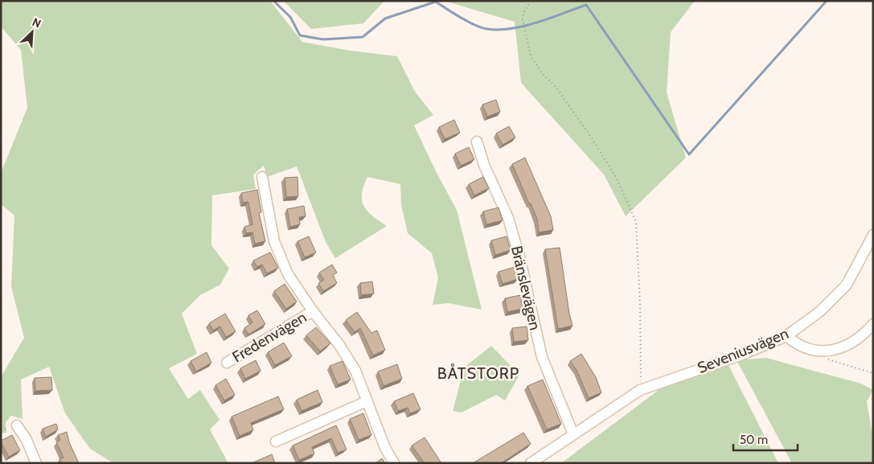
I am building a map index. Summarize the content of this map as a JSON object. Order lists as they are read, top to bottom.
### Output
{
  "streets": {
    "street": ["Bränslevägen", "Fredenvägen", "Seveniusvägen"]
  },
  "crossings": [
    ["Bränslevägen", "Seveniusvägen"]
  ],
  "districts": ["BÅTSTORP"],
  "scale_bar": "50 m",
  "north": "top right"
}
